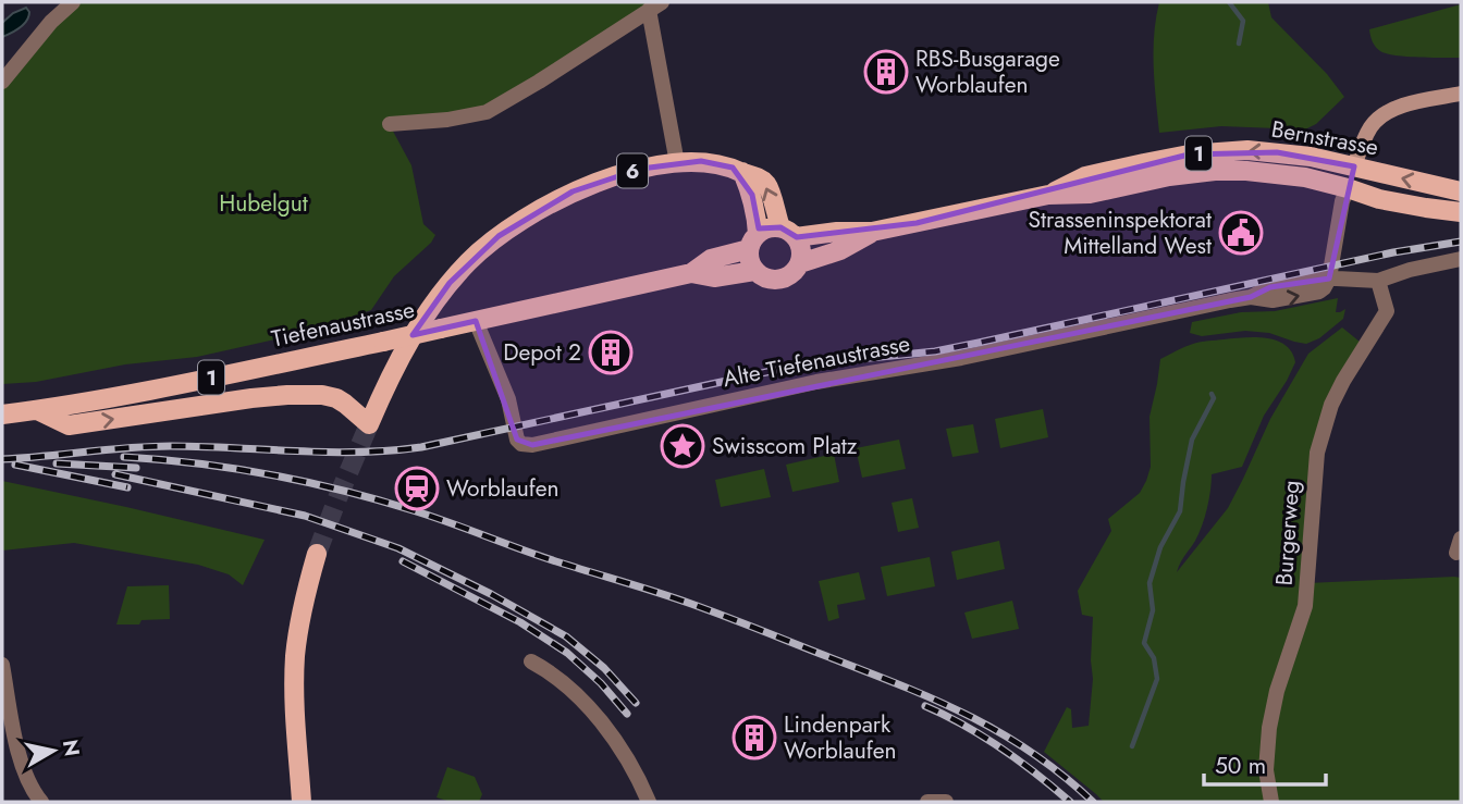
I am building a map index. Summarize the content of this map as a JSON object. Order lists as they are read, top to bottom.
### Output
{
  "streets": {
    "main road": [
      "Bernstrasse",
      "1",
      "6",
      "Tiefenaustrasse"
    ],
    "street": ["Alte Tiefenaustrasse", "Burgerweg"]
  },
  "crossings": [
    ["Bernstrasse", "6"],
    ["Bernstrasse", "Tiefenaustrasse"],
    ["6", "Tiefenaustrasse"],
    ["Tiefenaustrasse", "Alte Tiefenaustrasse"]
  ],
  "parks": ["Hubelgut"],
  "places": {
    "building": ["RBS-Busgarage Worblaufen", "Depot 2", "Lindenpark Worblaufen"],
    "public building": ["Strasseninspektorat Mittelland West"],
    "place": ["Swisscom Platz"],
    "station": ["Worblaufen"]
  },
  "scale_bar": "50 m",
  "north": "right"
}
